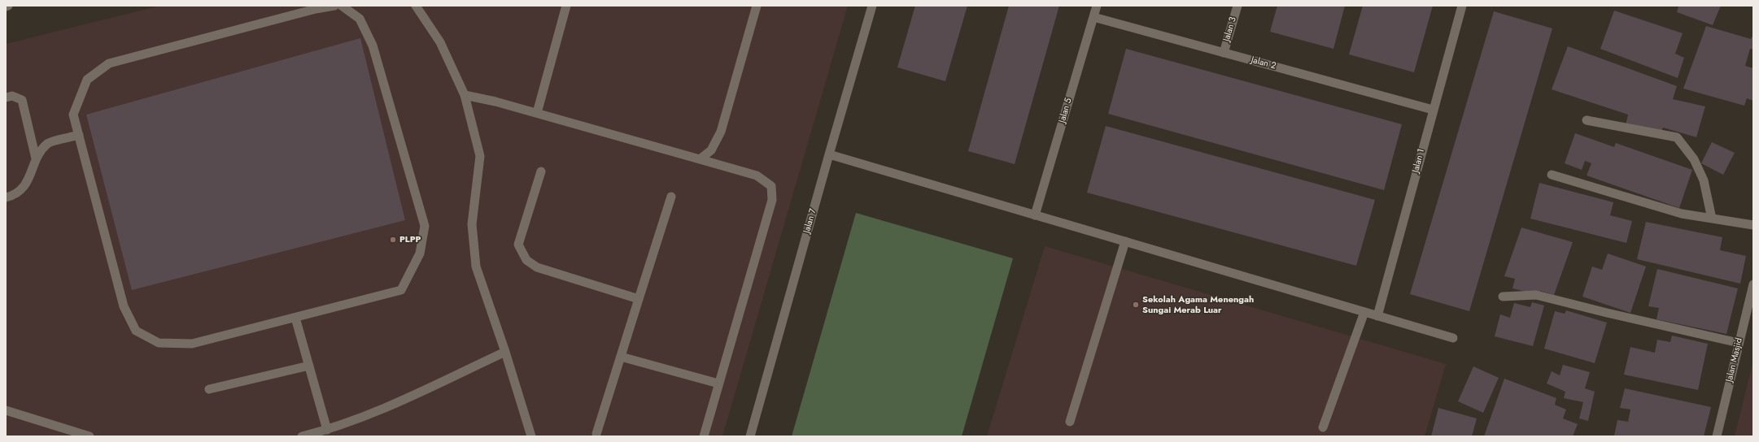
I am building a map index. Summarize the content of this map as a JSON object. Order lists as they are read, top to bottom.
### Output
{
  "streets": {
    "street": [
      "Jalan 3",
      "Jalan 2",
      "Jalan 5",
      "Jalan 1",
      "Jalan 7",
      "Jalan Masjid"
    ]
  },
  "crossings": [
    ["Jalan 3", "Jalan 2"],
    ["Jalan 2", "Jalan 5"],
    ["Jalan 2", "Jalan 1"]
  ],
  "places": ["PLPP", "Sekolah Agama Menengah Sungai Merab Luar"]
}
